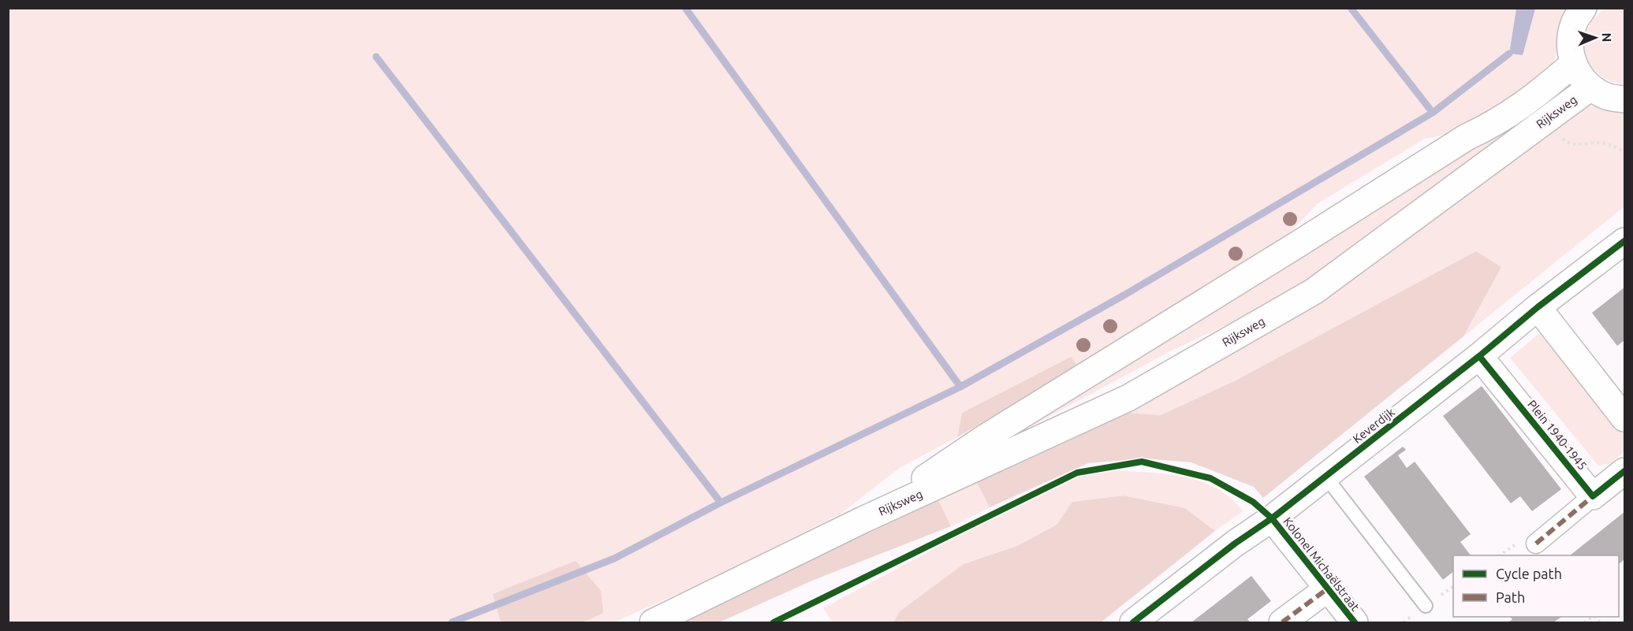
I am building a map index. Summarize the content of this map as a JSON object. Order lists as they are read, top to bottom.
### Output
{
  "streets": {
    "main road": [
      "Rijksweg",
      "Keverdijk",
      "Plein 1940-1945",
      "Kolonel Michaëlstraat"
    ]
  },
  "crossings": [
    ["Keverdijk", "Plein 1940-1945"],
    ["Keverdijk", "Kolonel Michaëlstraat"]
  ],
  "legend": ["Cycle path", "Path"],
  "north": "right"
}
